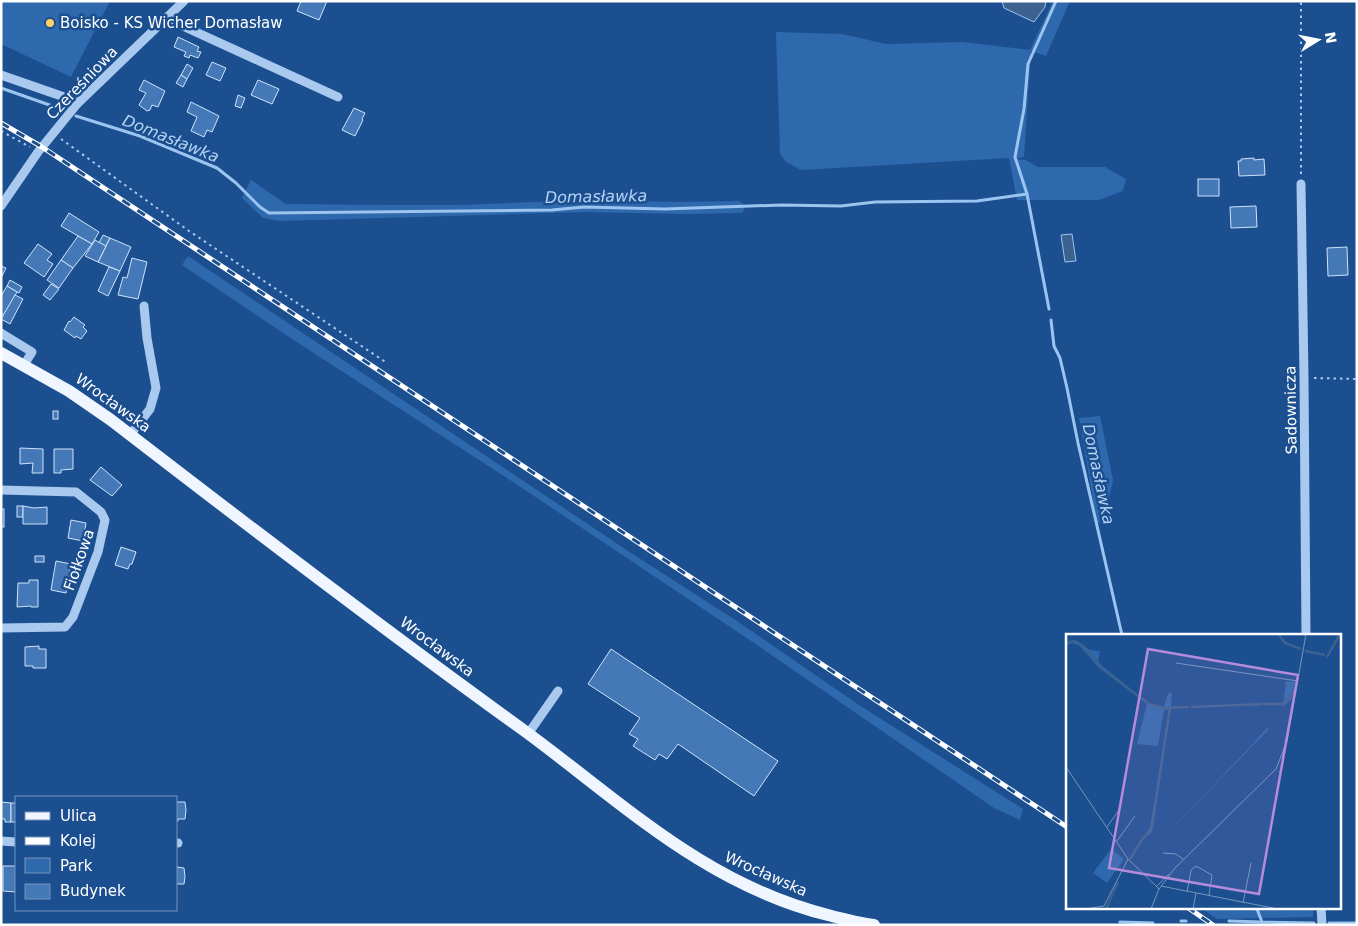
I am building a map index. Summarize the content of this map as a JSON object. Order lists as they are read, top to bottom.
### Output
{
  "streets": {
    "main road": ["Wrocławska"],
    "street": ["Czereśniowa", "Sadownicza", "Fiołkowa"]
  },
  "water": ["Domasławka"],
  "places": ["Boisko - KS Wicher Domasław"],
  "legend": [
    "Ulica",
    "Kolej",
    "Park",
    "Budynek"
  ],
  "north": "right"
}
